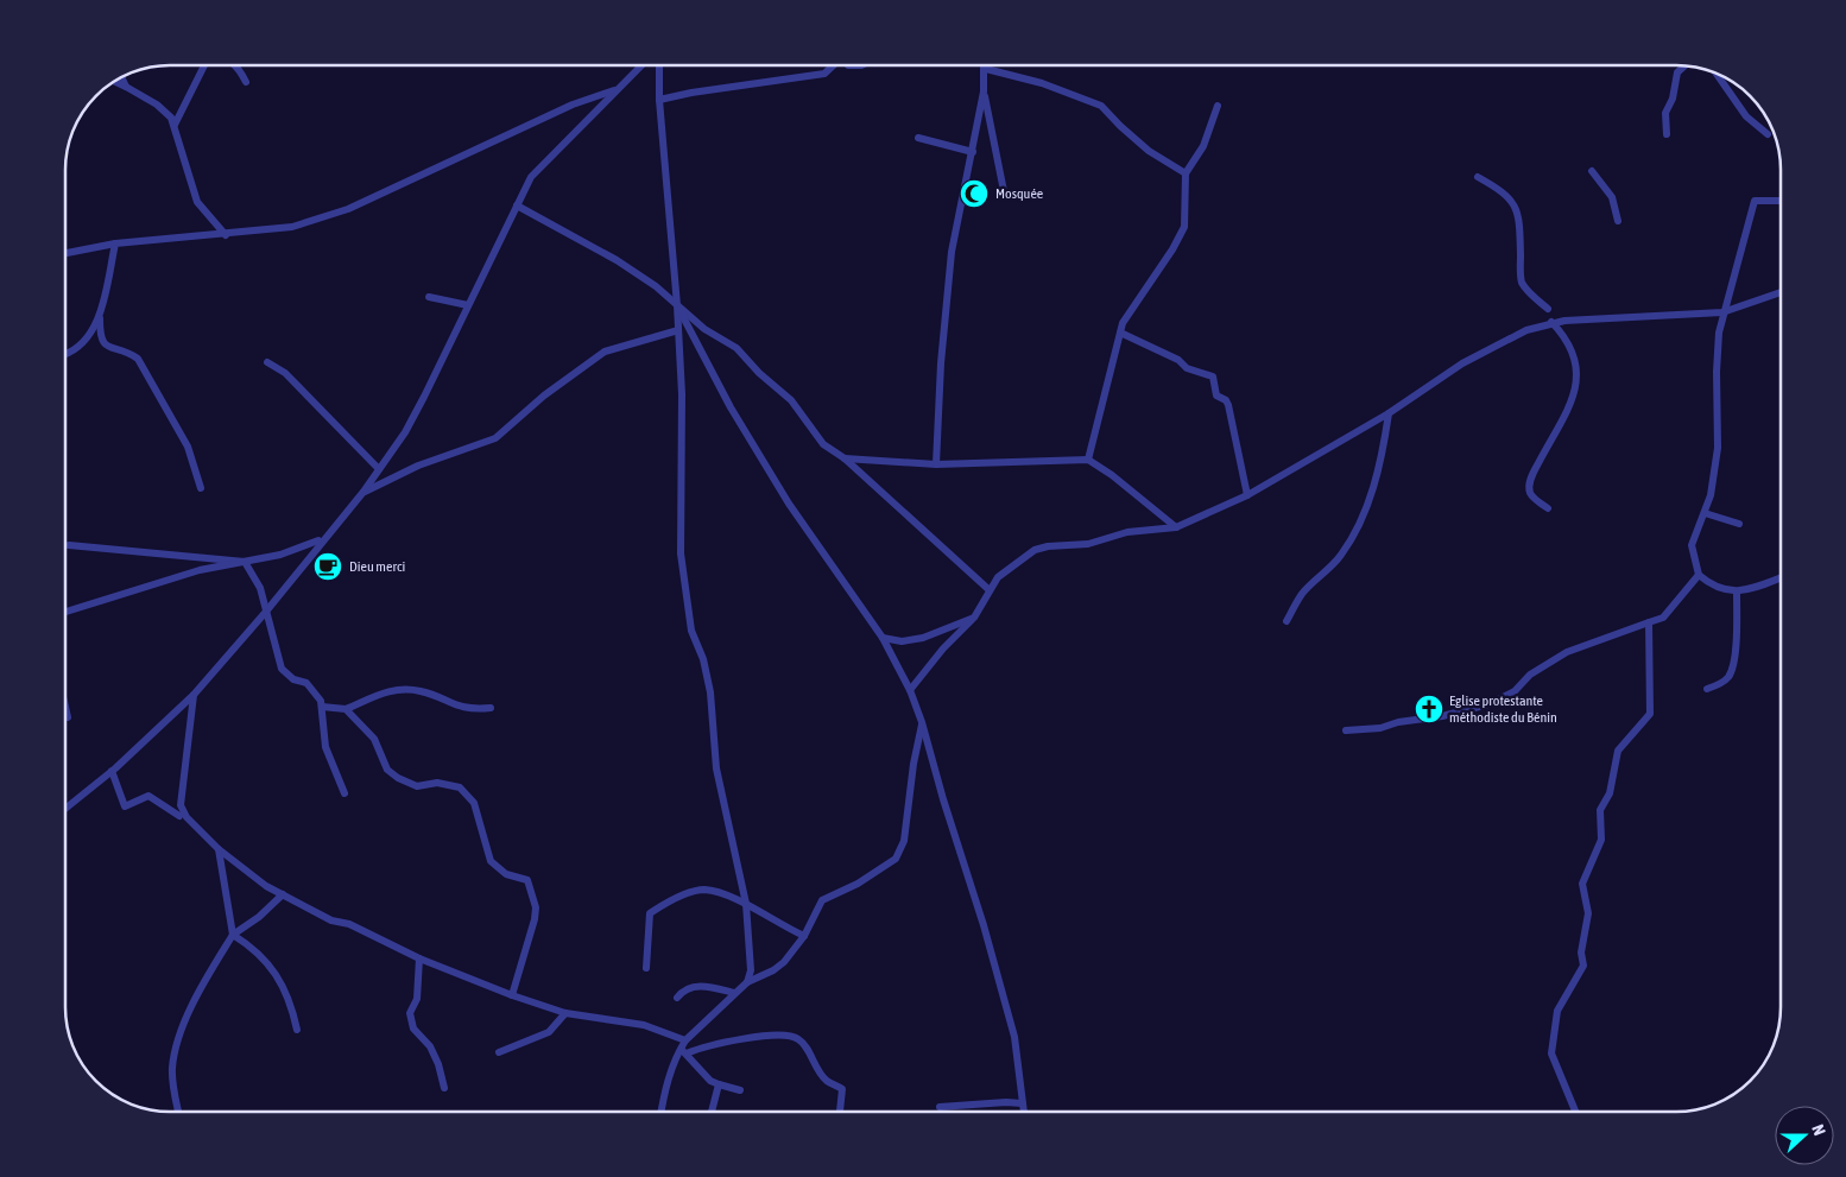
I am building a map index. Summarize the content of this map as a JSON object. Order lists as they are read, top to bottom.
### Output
{
  "places": {
    "mosque": ["Mosquée"],
    "cafe": ["Dieu merci"],
    "church": ["Eglise protestante méthodiste du Bénin"]
  },
  "north": "right"
}
